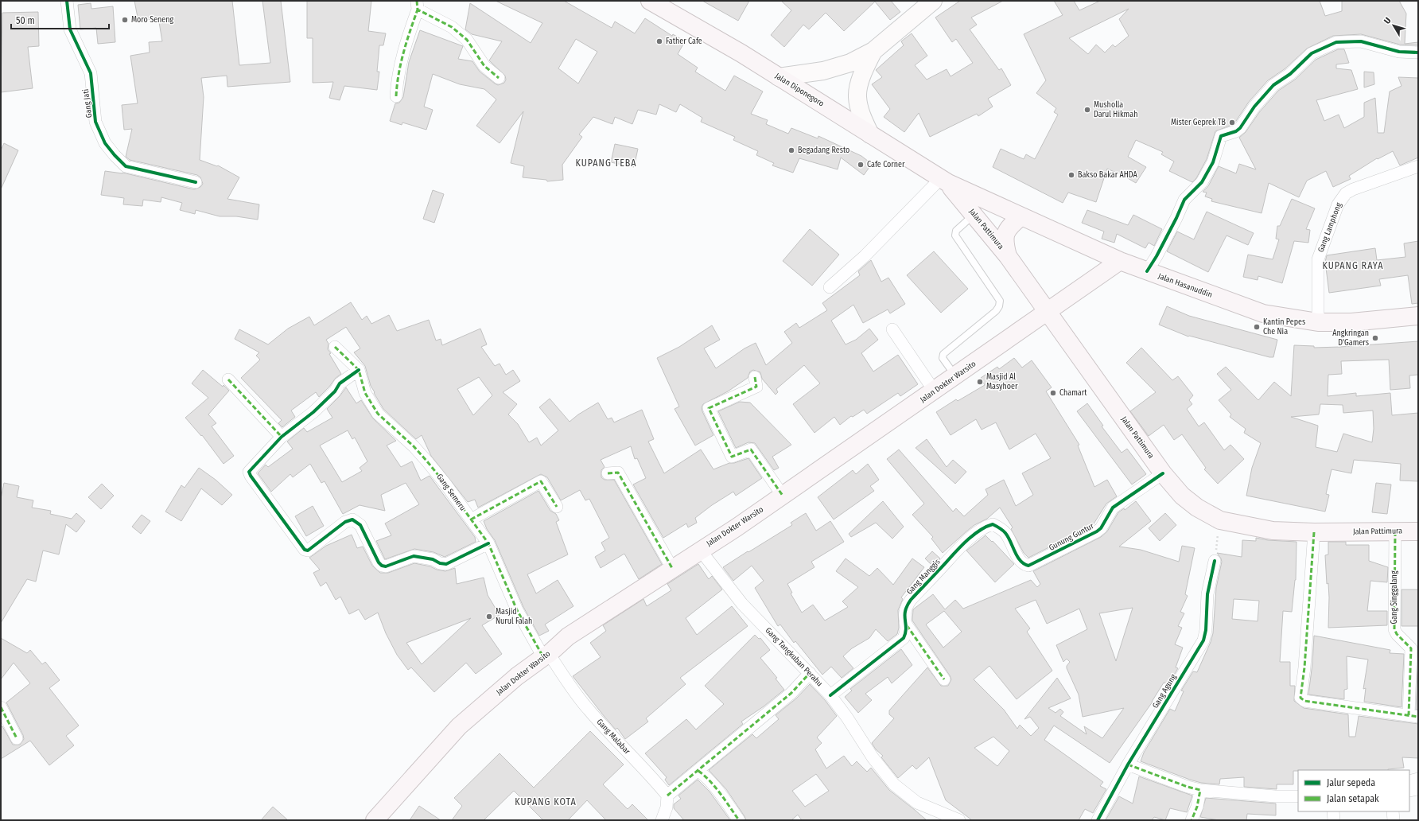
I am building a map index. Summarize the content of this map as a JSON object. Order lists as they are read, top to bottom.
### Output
{
  "streets": {
    "main road": [
      "Jalan Diponegoro",
      "Jalan Pattimura",
      "Jalan Hasanuddin",
      "Jalan Dokter Warsito"
    ],
    "street": [
      "Gang Jati",
      "Gang Lamphong",
      "Gang Semeru",
      "Gunung Guntur",
      "Gang Manggis",
      "Gang Singgalang",
      "Gang Tangkuban Perahu",
      "Gang Agung",
      "Gang Malabar"
    ]
  },
  "crossings": [
    ["Jalan Diponegoro", "Jalan Pattimura"],
    ["Jalan Diponegoro", "Jalan Hasanuddin"],
    ["Gang Lamphong", "Jalan Hasanuddin"],
    ["Jalan Pattimura", "Jalan Hasanuddin"],
    ["Jalan Pattimura", "Jalan Dokter Warsito"],
    ["Jalan Pattimura", "Gunung Guntur"],
    ["Jalan Pattimura", "Gang Singgalang"],
    ["Jalan Hasanuddin", "Jalan Dokter Warsito"],
    ["Jalan Dokter Warsito", "Gang Semeru"],
    ["Jalan Dokter Warsito", "Gang Tangkuban Perahu"],
    ["Jalan Dokter Warsito", "Gang Malabar"],
    ["Gang Semeru", "Gang Malabar"],
    ["Gunung Guntur", "Gang Manggis"],
    ["Gang Manggis", "Gang Tangkuban Perahu"]
  ],
  "districts": ["KUPANG TEBA", "KUPANG RAYA", "KUPANG KOTA"],
  "places": [
    "Moro Seneng",
    "Father Cafe",
    "Musholla Darul Hikmah",
    "Mister Geprek TB",
    "Begadang Resto",
    "Cafe Corner",
    "Bakso Bakar AHDA",
    "Kantin Pepes Che Nia",
    "Angkringan D'Gamers",
    "Masjid Al Masyhoer",
    "Chamart",
    "Masjid Nurul Falah"
  ],
  "legend": ["Jalur sepeda", "Jalan setapak"],
  "scale_bar": "50 m",
  "north": "top left"
}
